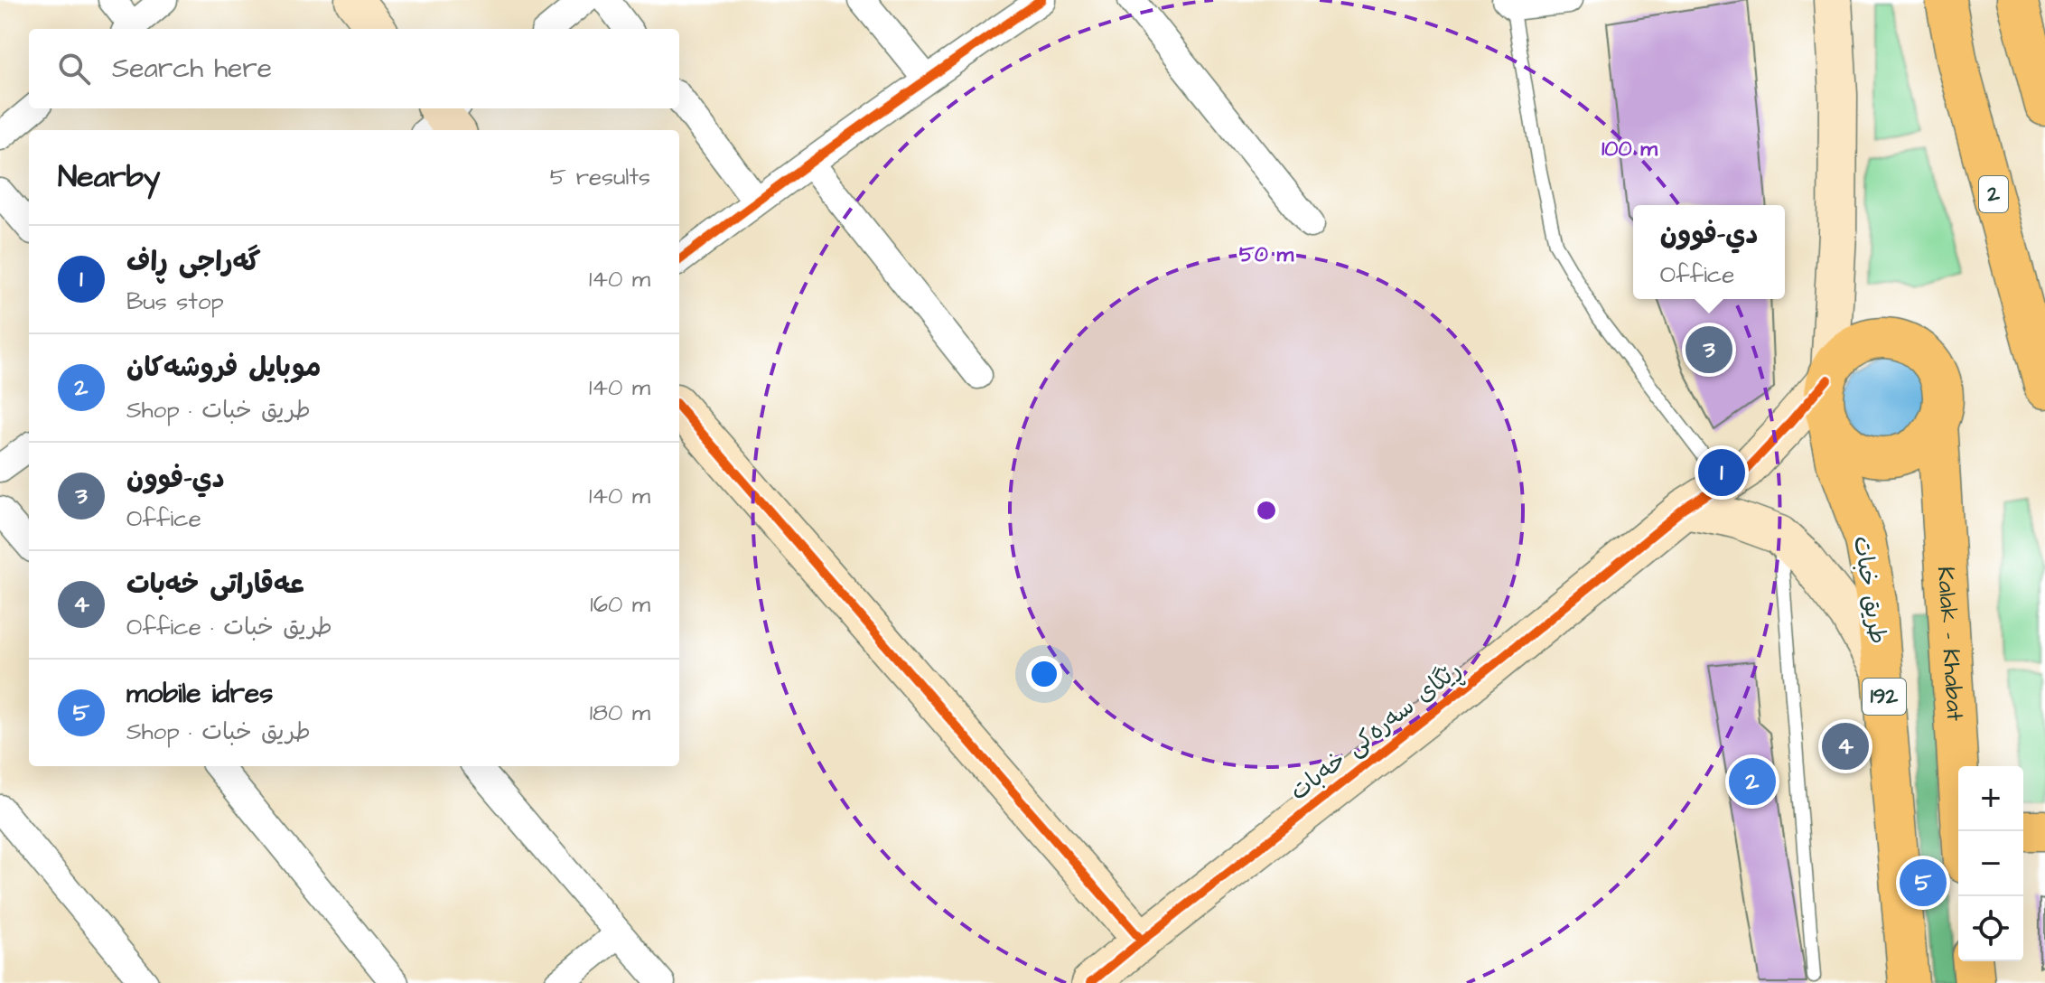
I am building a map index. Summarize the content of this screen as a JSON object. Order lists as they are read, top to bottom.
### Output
{
  "streets": {
    "main road": [
      "2",
      "طريق خبات",
      "Kalak - Khabat",
      "192"
    ],
    "street": ["ڕێگای سەرەکی خەبات"]
  },
  "crossings": [
    ["طريق خبات", "Kalak - Khabat"],
    ["طريق خبات", "ڕێگای سەرەکی خەبات"],
    ["Kalak - Khabat", "ڕێگای سەرەکی خەبات"]
  ],
  "page": {
    "search": "Search here",
    "heading": ["Nearby", "5 results"],
    "popup": ["دي-فوون", "Office"],
    "list": [
      {
        "mark": "1",
        "name": "گەراجی ڕاف",
        "note": "Bus stop",
        "value": "140 m"
      },
      {
        "mark": "2",
        "name": "موبایل فروشەکان",
        "note": "Shop · طريق خبات",
        "value": "140 m"
      },
      {
        "mark": "3",
        "name": "دي-فوون",
        "note": "Office",
        "value": "140 m"
      },
      {
        "mark": "4",
        "name": "عەقاراتی خەبات",
        "note": "Office · طريق خبات",
        "value": "160 m"
      },
      {
        "mark": "5",
        "name": "mobile idres",
        "note": "Shop · طريق خبات",
        "value": "180 m"
      }
    ],
    "pins": [
      "3",
      "1",
      "4",
      "2",
      "5"
    ],
    "map_buttons": ["+", "−"]
  },
  "rings": ["100 m", "50 m"]
}
